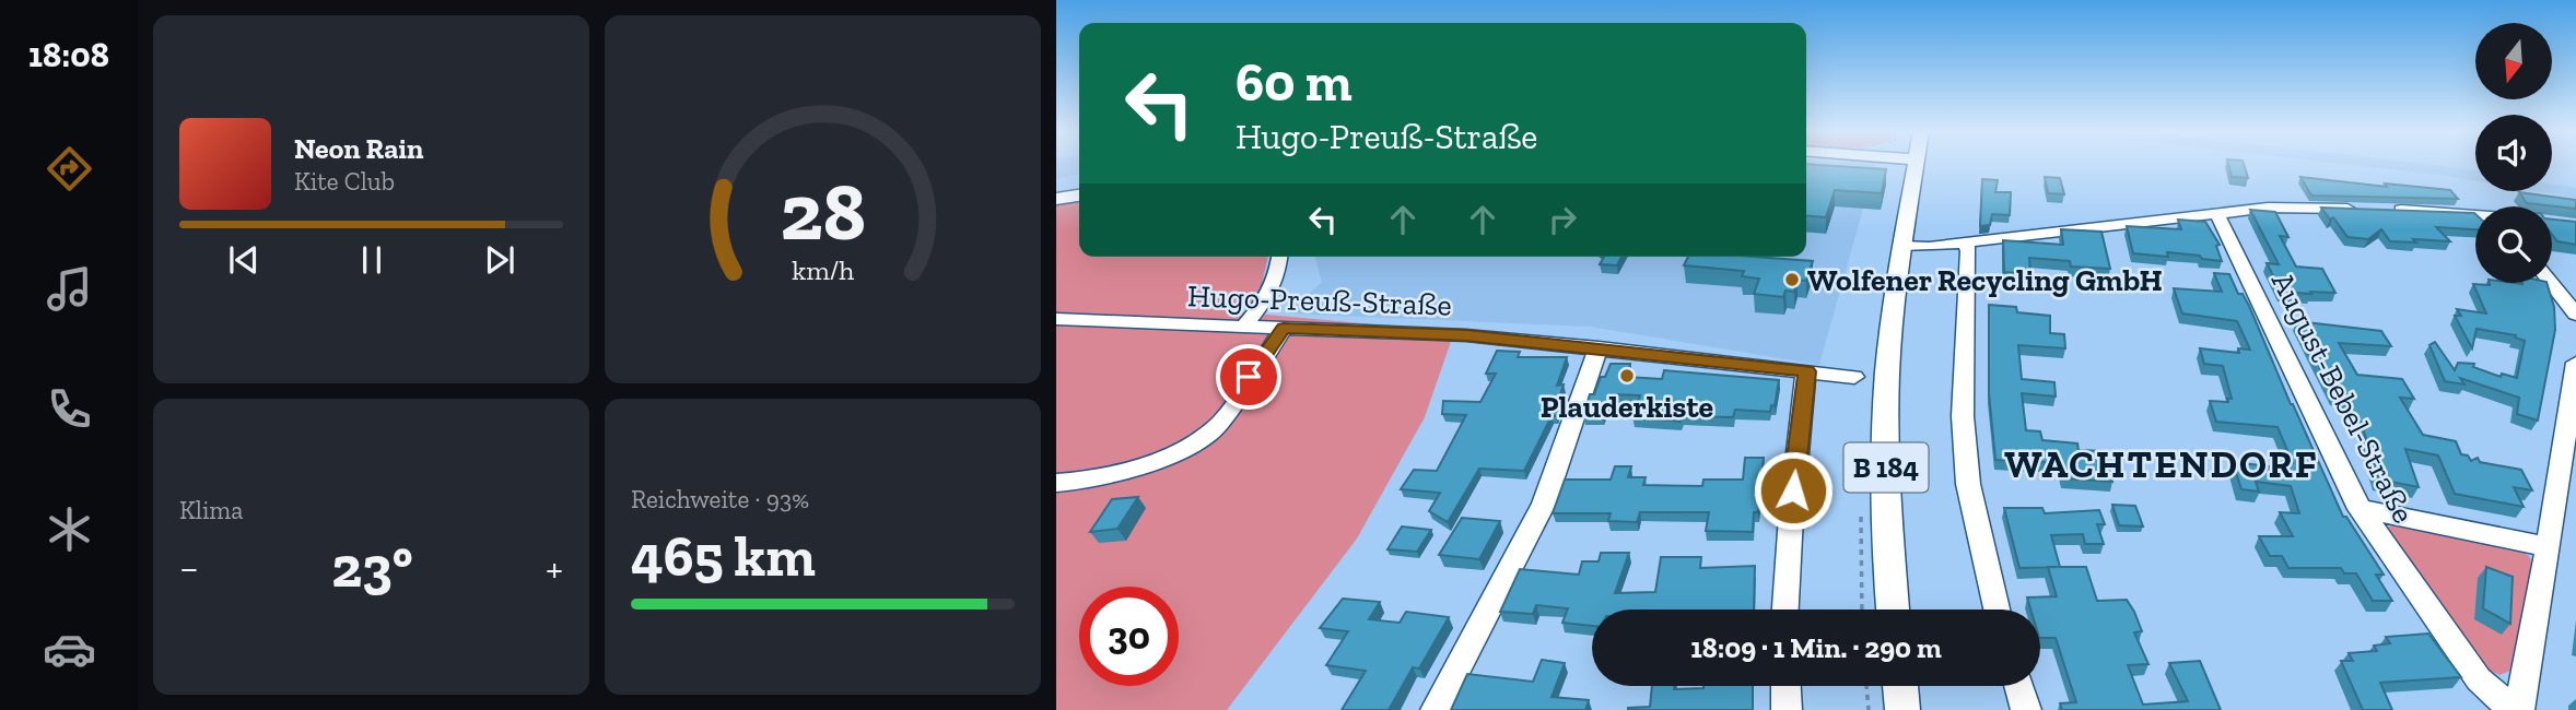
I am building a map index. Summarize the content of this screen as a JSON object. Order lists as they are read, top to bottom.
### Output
{
  "streets": {
    "main road": ["B 184"],
    "street": ["Hugo-Preuß-Straße", "August-Bebel-Straße"]
  },
  "districts": ["WACHTENDORF"],
  "places": ["Wolfener Recycling GmbH", "Plauderkiste"],
  "north": "bottom",
  "page": {
    "tabs": "18:08",
    "turn": ["60 m", "Hugo-Preuß-Straße"],
    "song": ["Neon Rain", "Kite Club"],
    "tile": [
      "Klima",
      ["Reichweite · 93%", "465 km"]
    ],
    "heat": ["−", "23°", "+"],
    "limit": "30",
    "trip": "18:09 · 1 Min. · 290 m",
    "gauge": ["28", "km/h"]
  }
}
